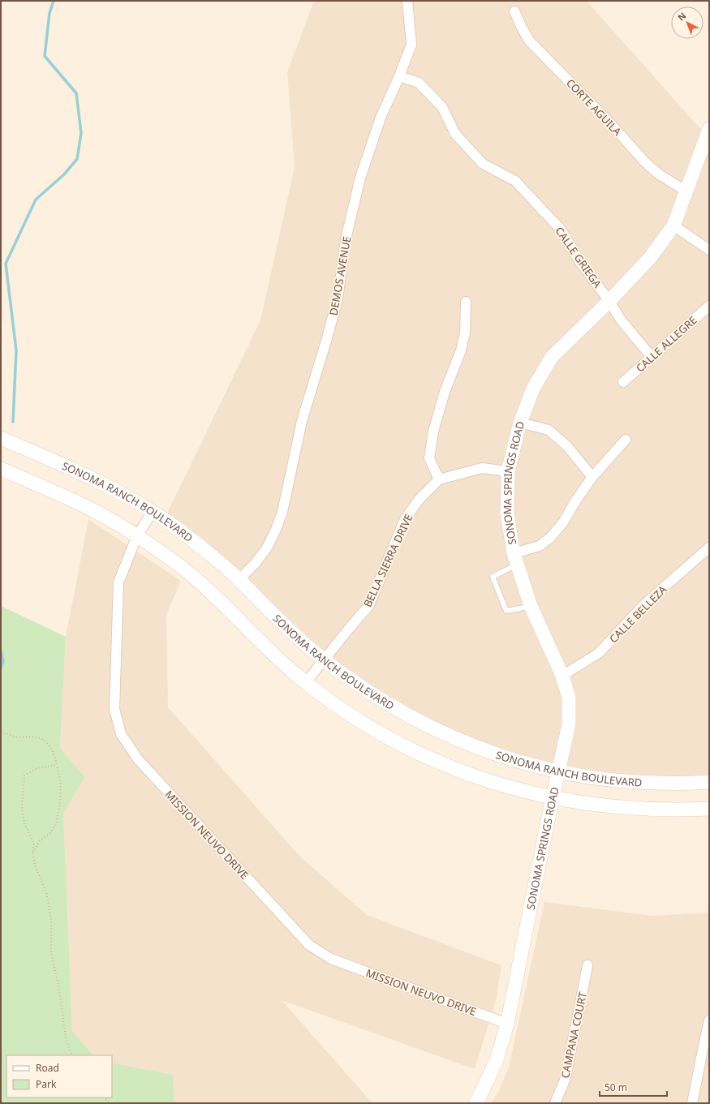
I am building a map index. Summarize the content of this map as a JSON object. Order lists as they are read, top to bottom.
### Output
{
  "streets": {
    "main road": ["SONOMA SPRINGS ROAD", "SONOMA RANCH BOULEVARD"],
    "street": [
      "CORTE AGUILA",
      "CALLE GRIEGA",
      "DEMOS AVENUE",
      "CALLE ALLEGRE",
      "BELLA SIERRA DRIVE",
      "CALLE BELLEZA",
      "MISSION NEUVO DRIVE",
      "CAMPANA COURT"
    ]
  },
  "crossings": [
    ["CORTE AGUILA", "SONOMA SPRINGS ROAD"],
    ["CALLE GRIEGA", "DEMOS AVENUE"],
    ["CALLE GRIEGA", "CALLE ALLEGRE"],
    ["CALLE GRIEGA", "SONOMA SPRINGS ROAD"],
    ["DEMOS AVENUE", "SONOMA RANCH BOULEVARD"],
    ["SONOMA SPRINGS ROAD", "SONOMA RANCH BOULEVARD"],
    ["SONOMA SPRINGS ROAD", "CALLE BELLEZA"],
    ["SONOMA SPRINGS ROAD", "MISSION NEUVO DRIVE"],
    ["SONOMA RANCH BOULEVARD", "BELLA SIERRA DRIVE"],
    ["SONOMA RANCH BOULEVARD", "MISSION NEUVO DRIVE"]
  ],
  "legend": ["Road", "Park"],
  "scale_bar": "50 m",
  "north": "top left"
}
